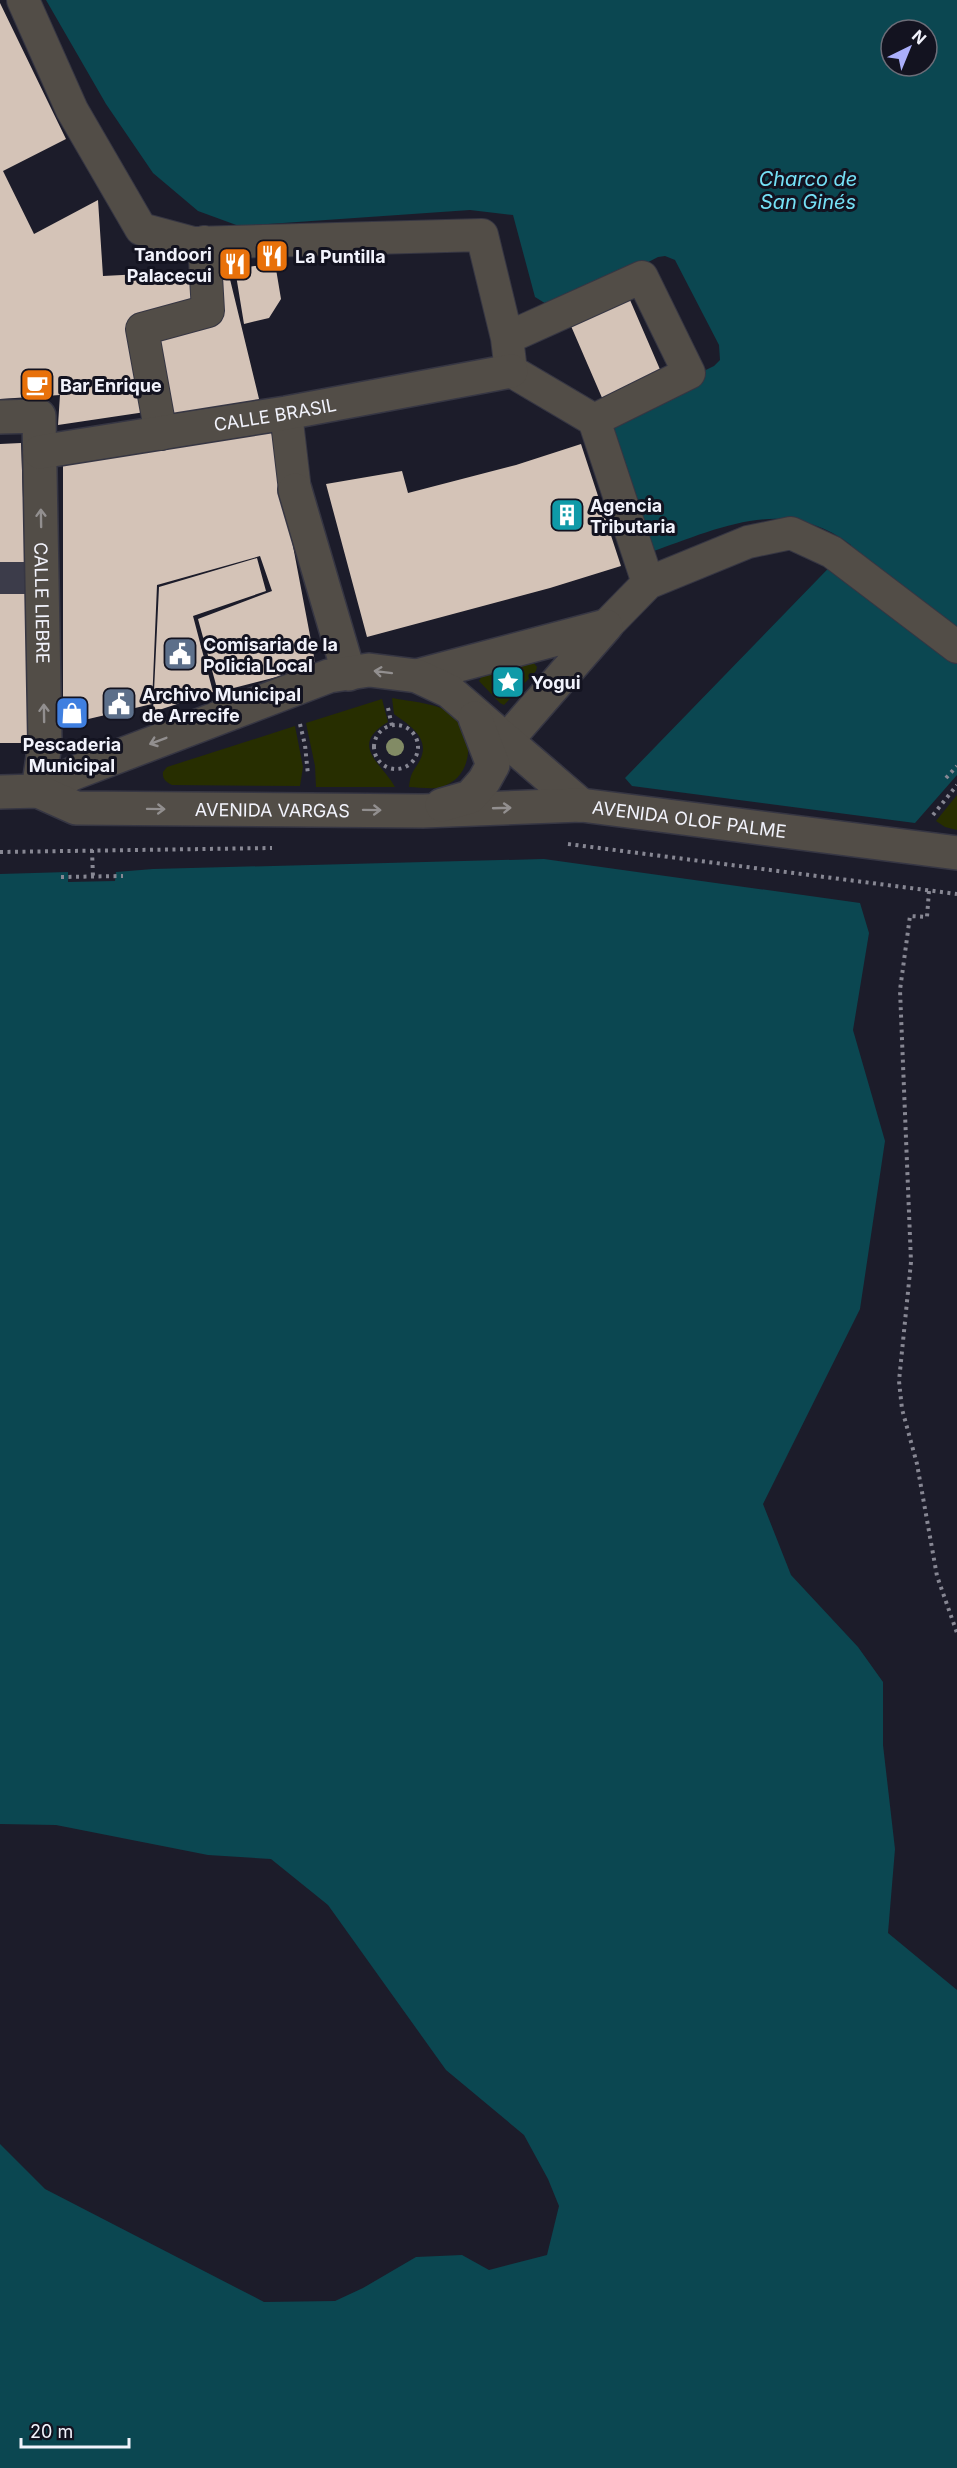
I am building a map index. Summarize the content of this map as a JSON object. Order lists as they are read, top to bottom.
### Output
{
  "streets": {
    "street": [
      "CALLE BRASIL",
      "CALLE LIEBRE",
      "AVENIDA VARGAS",
      "AVENIDA OLOF PALME"
    ]
  },
  "crossings": [
    ["CALLE BRASIL", "CALLE LIEBRE"],
    ["CALLE LIEBRE", "AVENIDA VARGAS"],
    ["AVENIDA VARGAS", "AVENIDA OLOF PALME"]
  ],
  "water": ["Charco de San Ginés"],
  "places": {
    "restaurant": ["La Puntilla", "Tandoori Palacecui"],
    "cafe": ["Bar Enrique"],
    "building": ["Agencia Tributaria"],
    "public building": ["Comisaria de la Policia Local", "Archivo Municipal de Arrecife"],
    "place": ["Yogui"],
    "shop": ["Pescaderia Municipal"]
  },
  "scale_bar": "20 m",
  "north": "top right"
}
